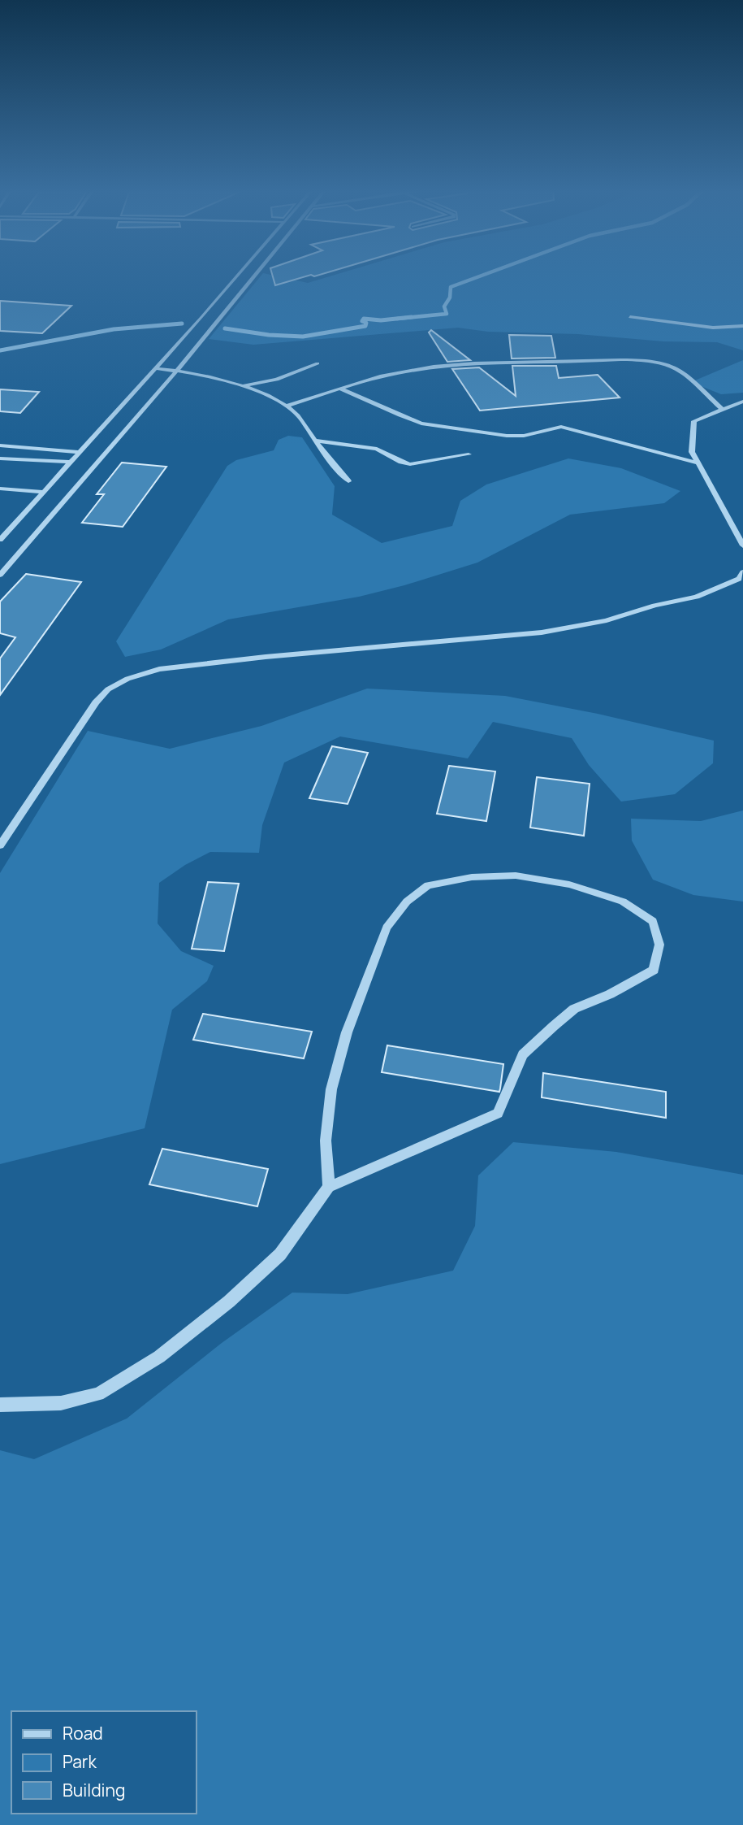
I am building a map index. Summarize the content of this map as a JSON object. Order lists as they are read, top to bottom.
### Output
{
  "legend": ["Road", "Park", "Building"]
}
